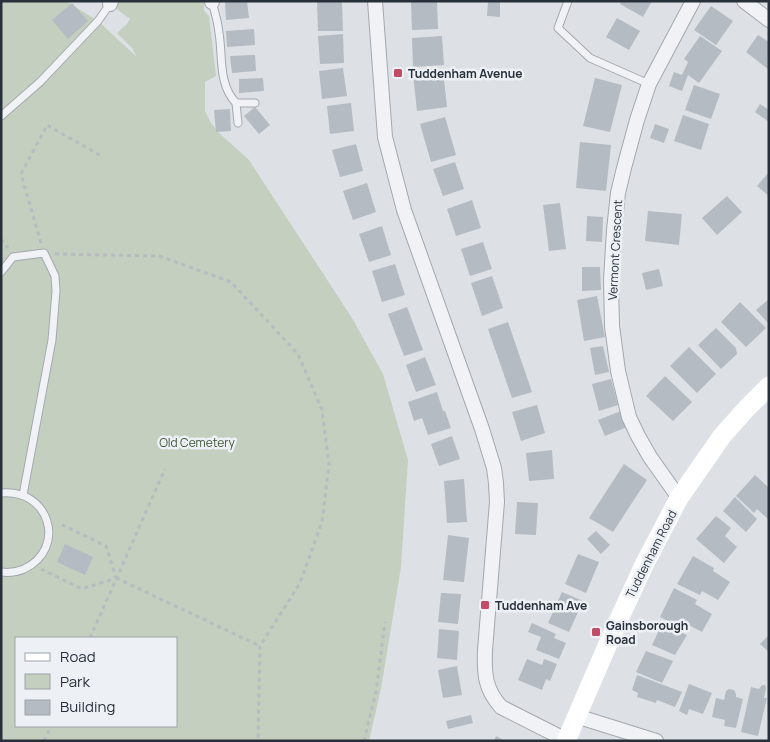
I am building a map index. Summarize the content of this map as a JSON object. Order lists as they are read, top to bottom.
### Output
{
  "streets": {
    "street": ["Vermont Crescent", "Tuddenham Road"]
  },
  "crossings": [
    ["Vermont Crescent", "Tuddenham Road"]
  ],
  "parks": ["Old Cemetery"],
  "places": {
    "transit": ["Tuddenham Avenue", "Tuddenham Ave", "Gainsborough Road"]
  },
  "legend": ["Road", "Park", "Building"]
}
